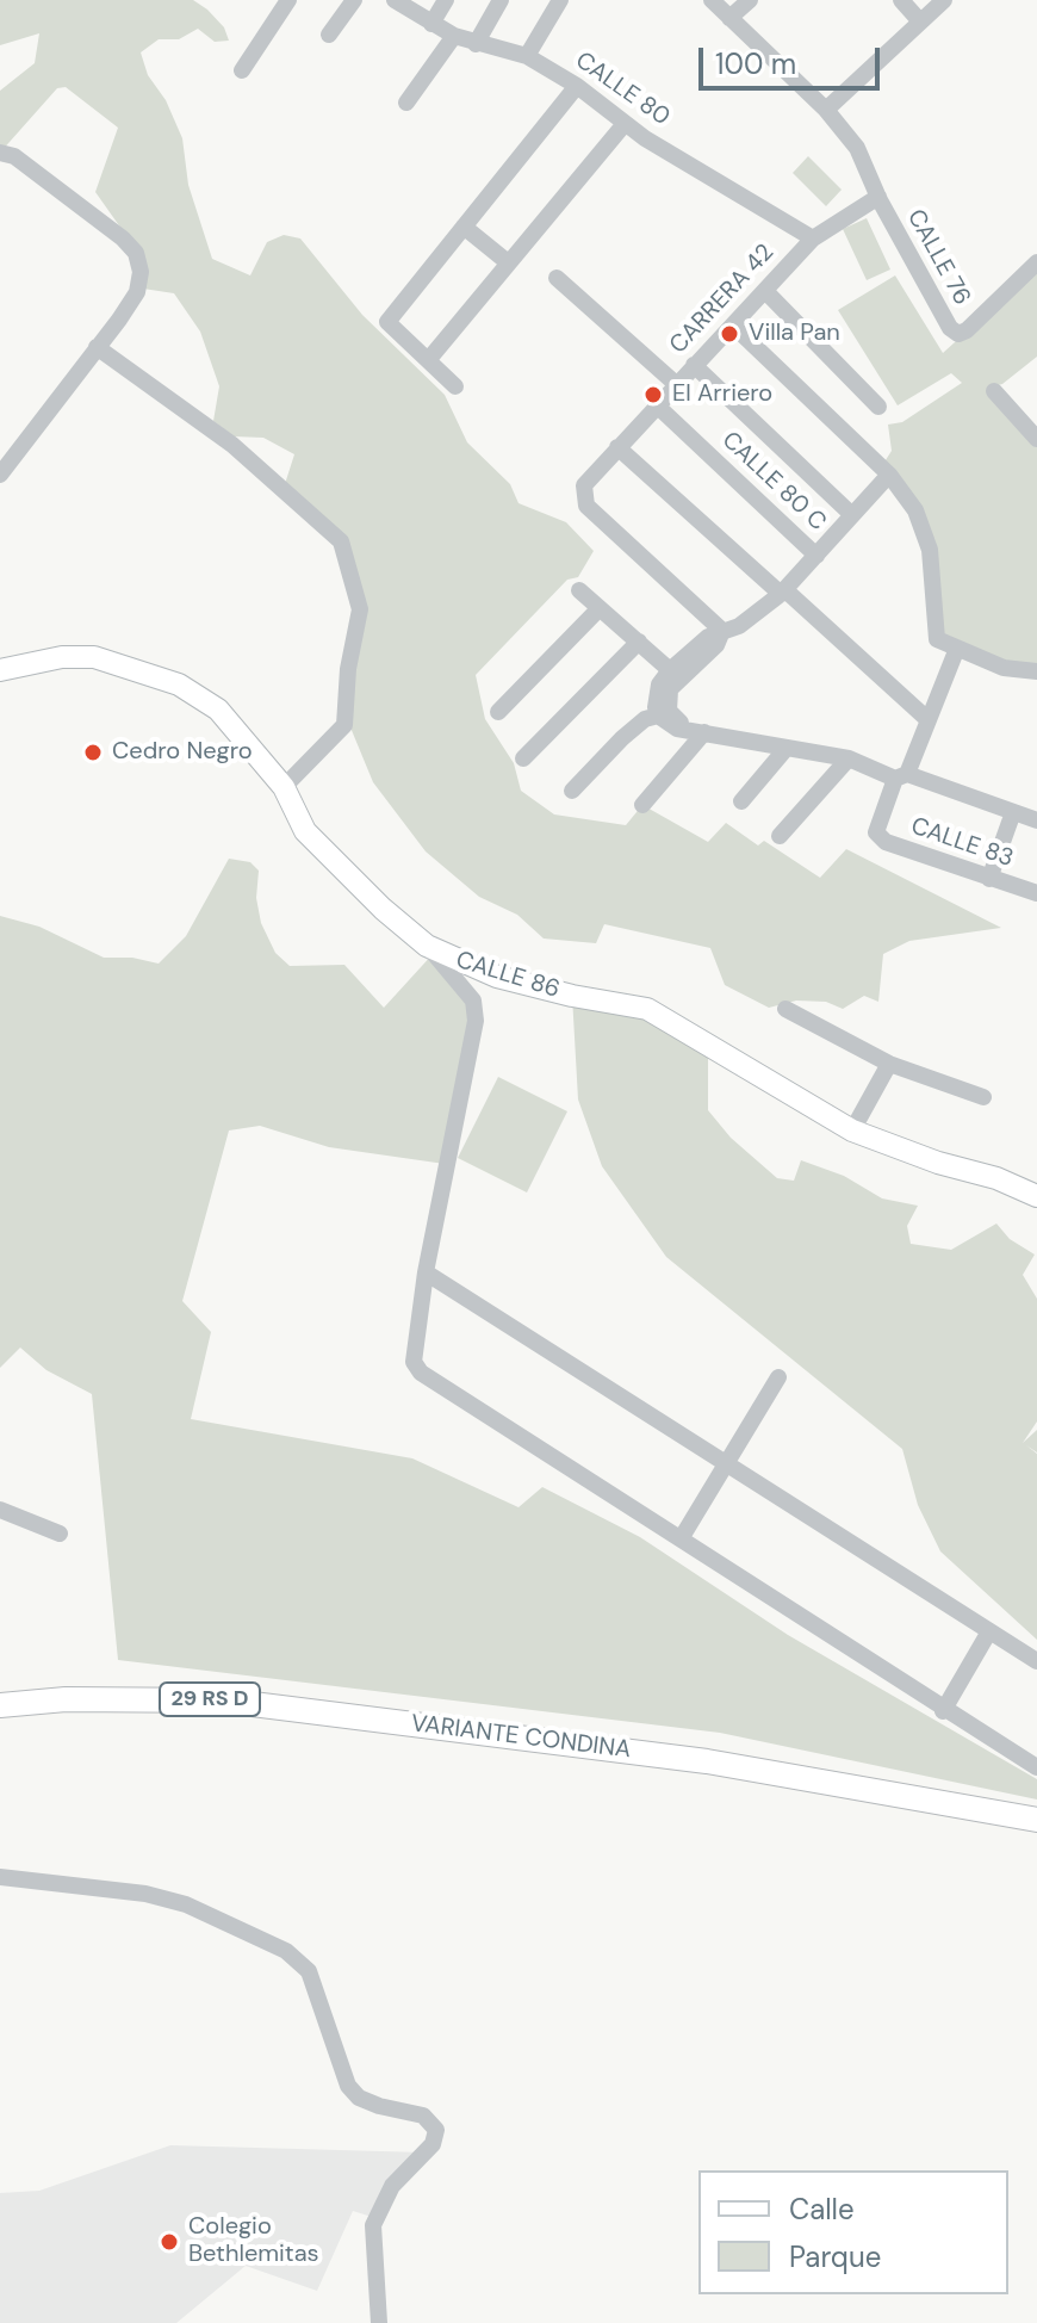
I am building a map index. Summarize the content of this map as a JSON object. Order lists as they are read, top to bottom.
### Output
{
  "streets": {
    "highway": ["29 RS D", "VARIANTE CONDINA"],
    "main road": ["CALLE 86"],
    "street": [
      "CALLE 80",
      "CALLE 76",
      "CARRERA 42",
      "CALLE 80 C",
      "CALLE 83"
    ]
  },
  "crossings": [
    ["CALLE 80", "CARRERA 42"],
    ["CALLE 76", "CARRERA 42"],
    ["CARRERA 42", "CALLE 80 C"]
  ],
  "places": [
    "Villa Pan",
    "El Arriero",
    "Cedro Negro",
    "Colegio Bethlemitas"
  ],
  "legend": ["Calle", "Parque"],
  "scale_bar": "100 m"
}
